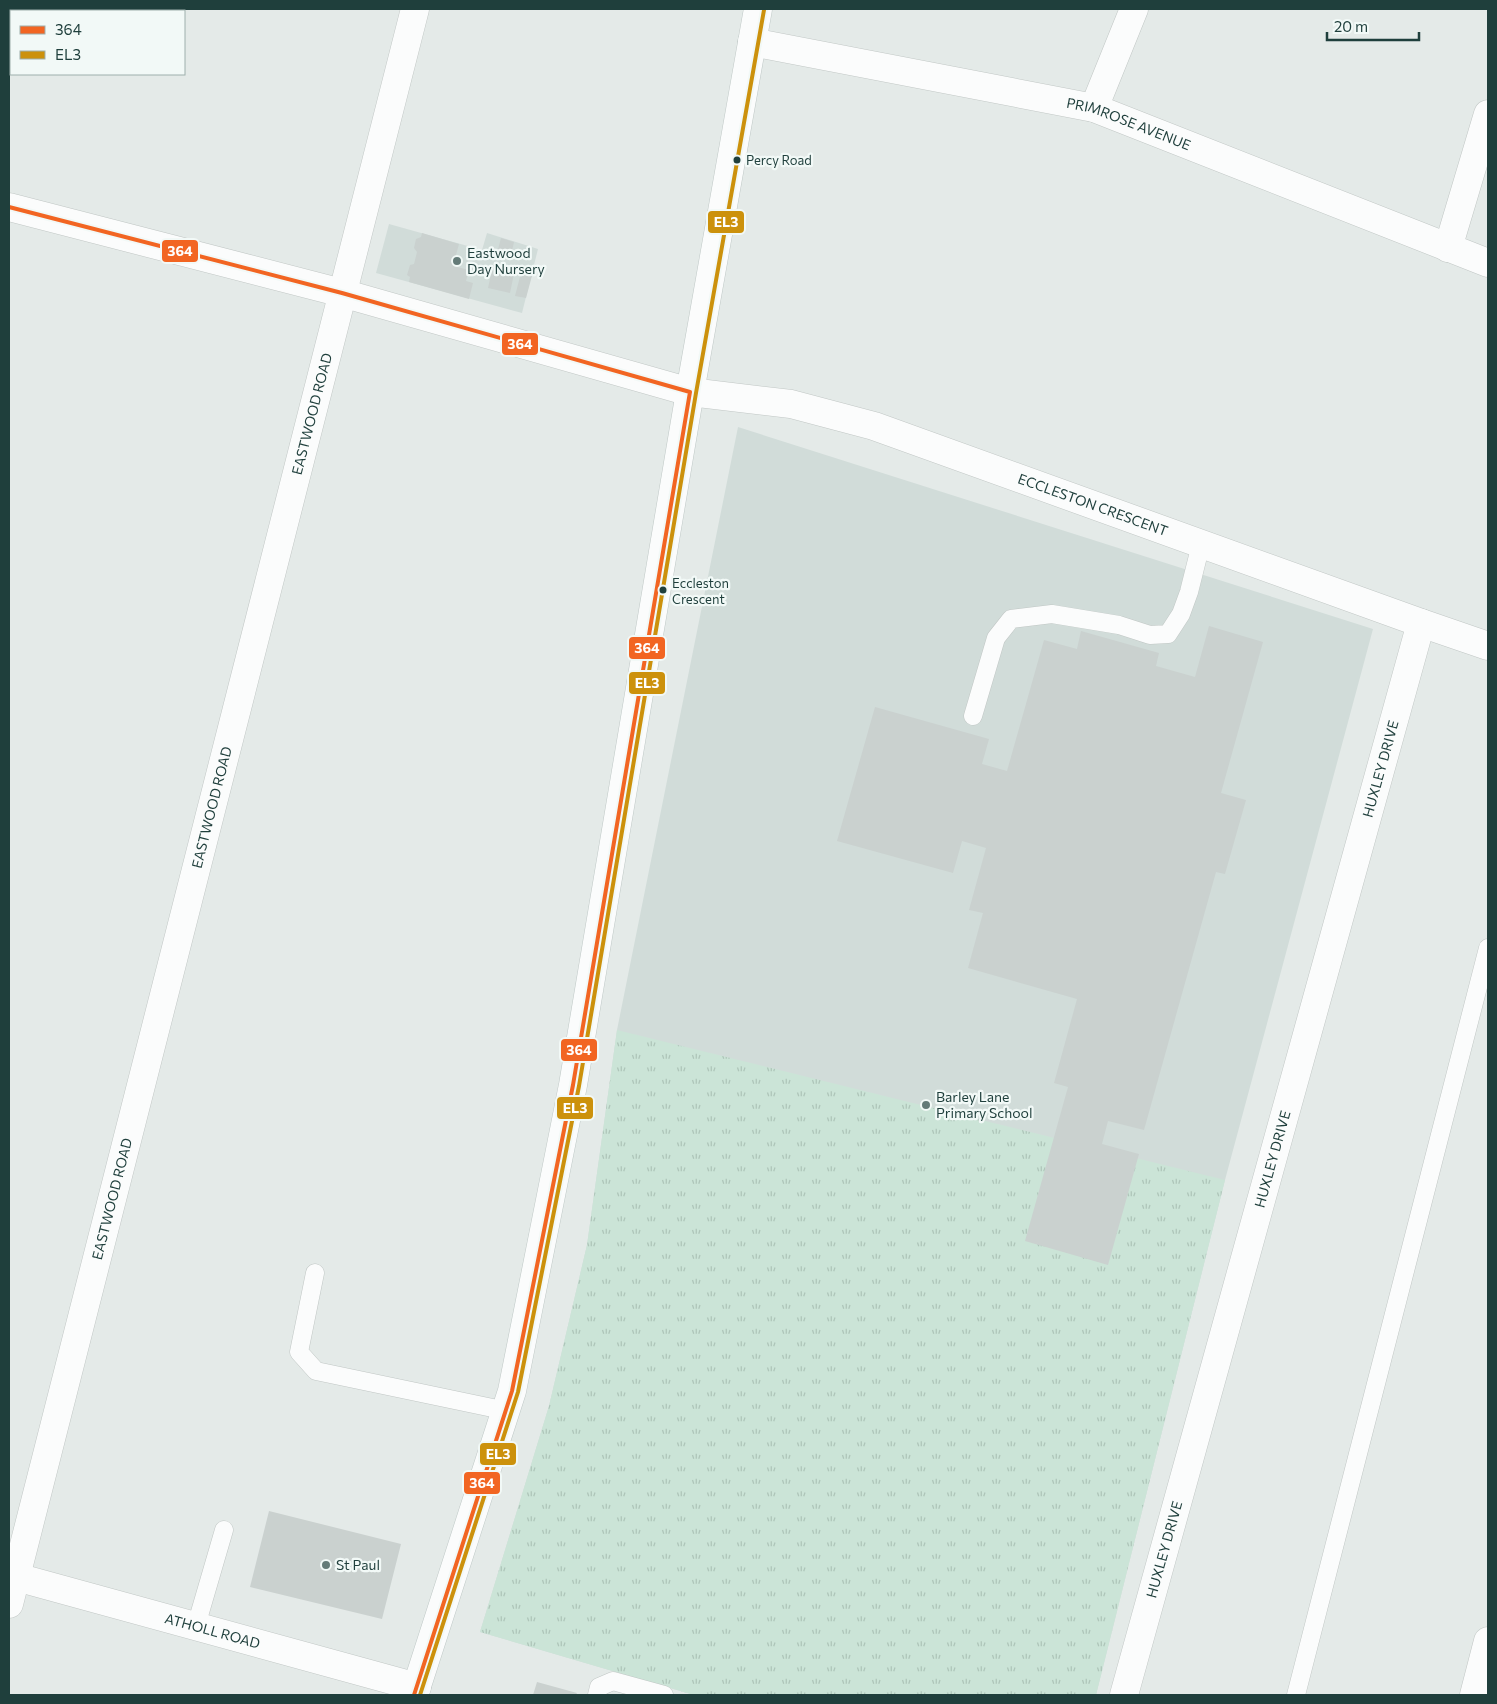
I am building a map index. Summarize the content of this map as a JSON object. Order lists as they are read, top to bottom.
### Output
{
  "streets": {
    "street": [
      "PRIMROSE AVENUE",
      "EASTWOOD ROAD",
      "ECCLESTON CRESCENT",
      "HUXLEY DRIVE",
      "ATHOLL ROAD"
    ]
  },
  "crossings": [
    ["EASTWOOD ROAD", "ATHOLL ROAD"],
    ["ECCLESTON CRESCENT", "HUXLEY DRIVE"]
  ],
  "places": [
    "Percy Road",
    "Eastwood Day Nursery",
    "Eccleston Crescent",
    "Barley Lane Primary School",
    "St Paul"
  ],
  "lines": ["transit line EL3", "transit line 364"],
  "legend": ["364", "EL3"],
  "scale_bar": "20 m"
}
